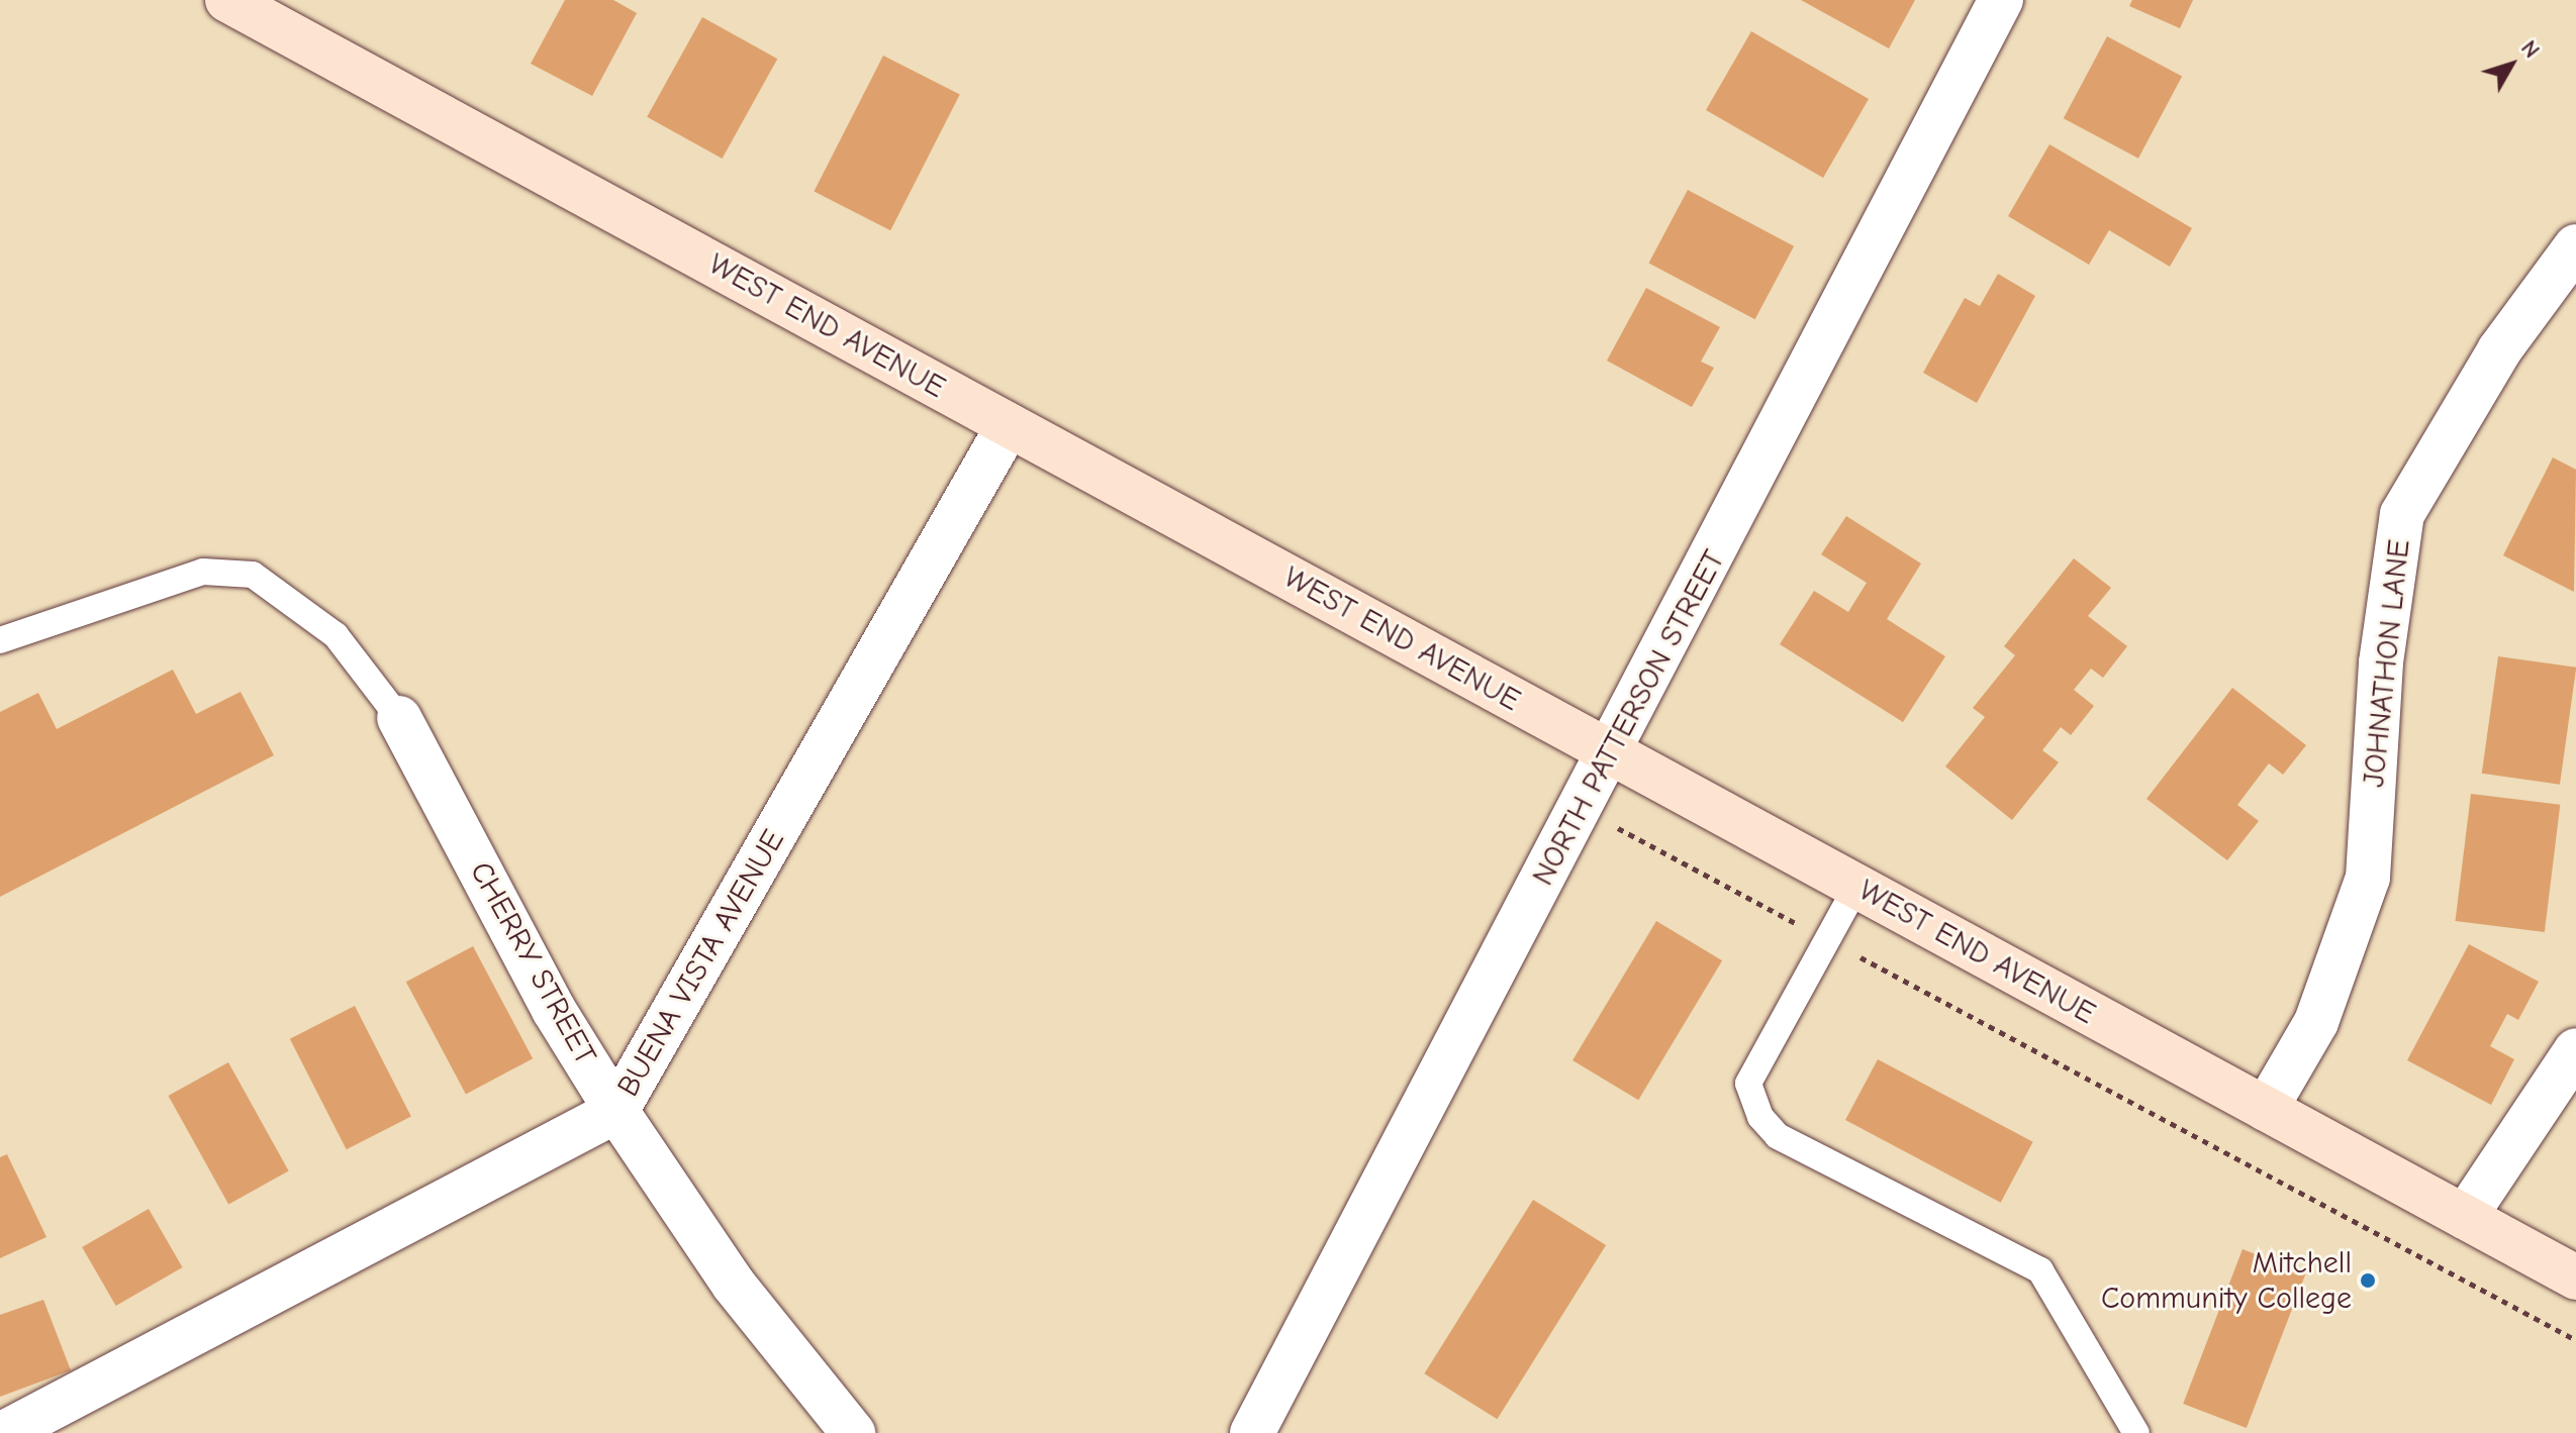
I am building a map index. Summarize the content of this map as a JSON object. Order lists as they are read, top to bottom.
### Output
{
  "streets": {
    "main road": ["WEST END AVENUE"],
    "street": [
      "JOHNATHON LANE",
      "NORTH PATTERSON STREET",
      "CHERRY STREET",
      "BUENA VISTA AVENUE"
    ]
  },
  "crossings": [
    ["WEST END AVENUE", "JOHNATHON LANE"],
    ["WEST END AVENUE", "NORTH PATTERSON STREET"],
    ["WEST END AVENUE", "BUENA VISTA AVENUE"],
    ["CHERRY STREET", "BUENA VISTA AVENUE"]
  ],
  "places": ["Mitchell Community College"],
  "north": "top right"
}
